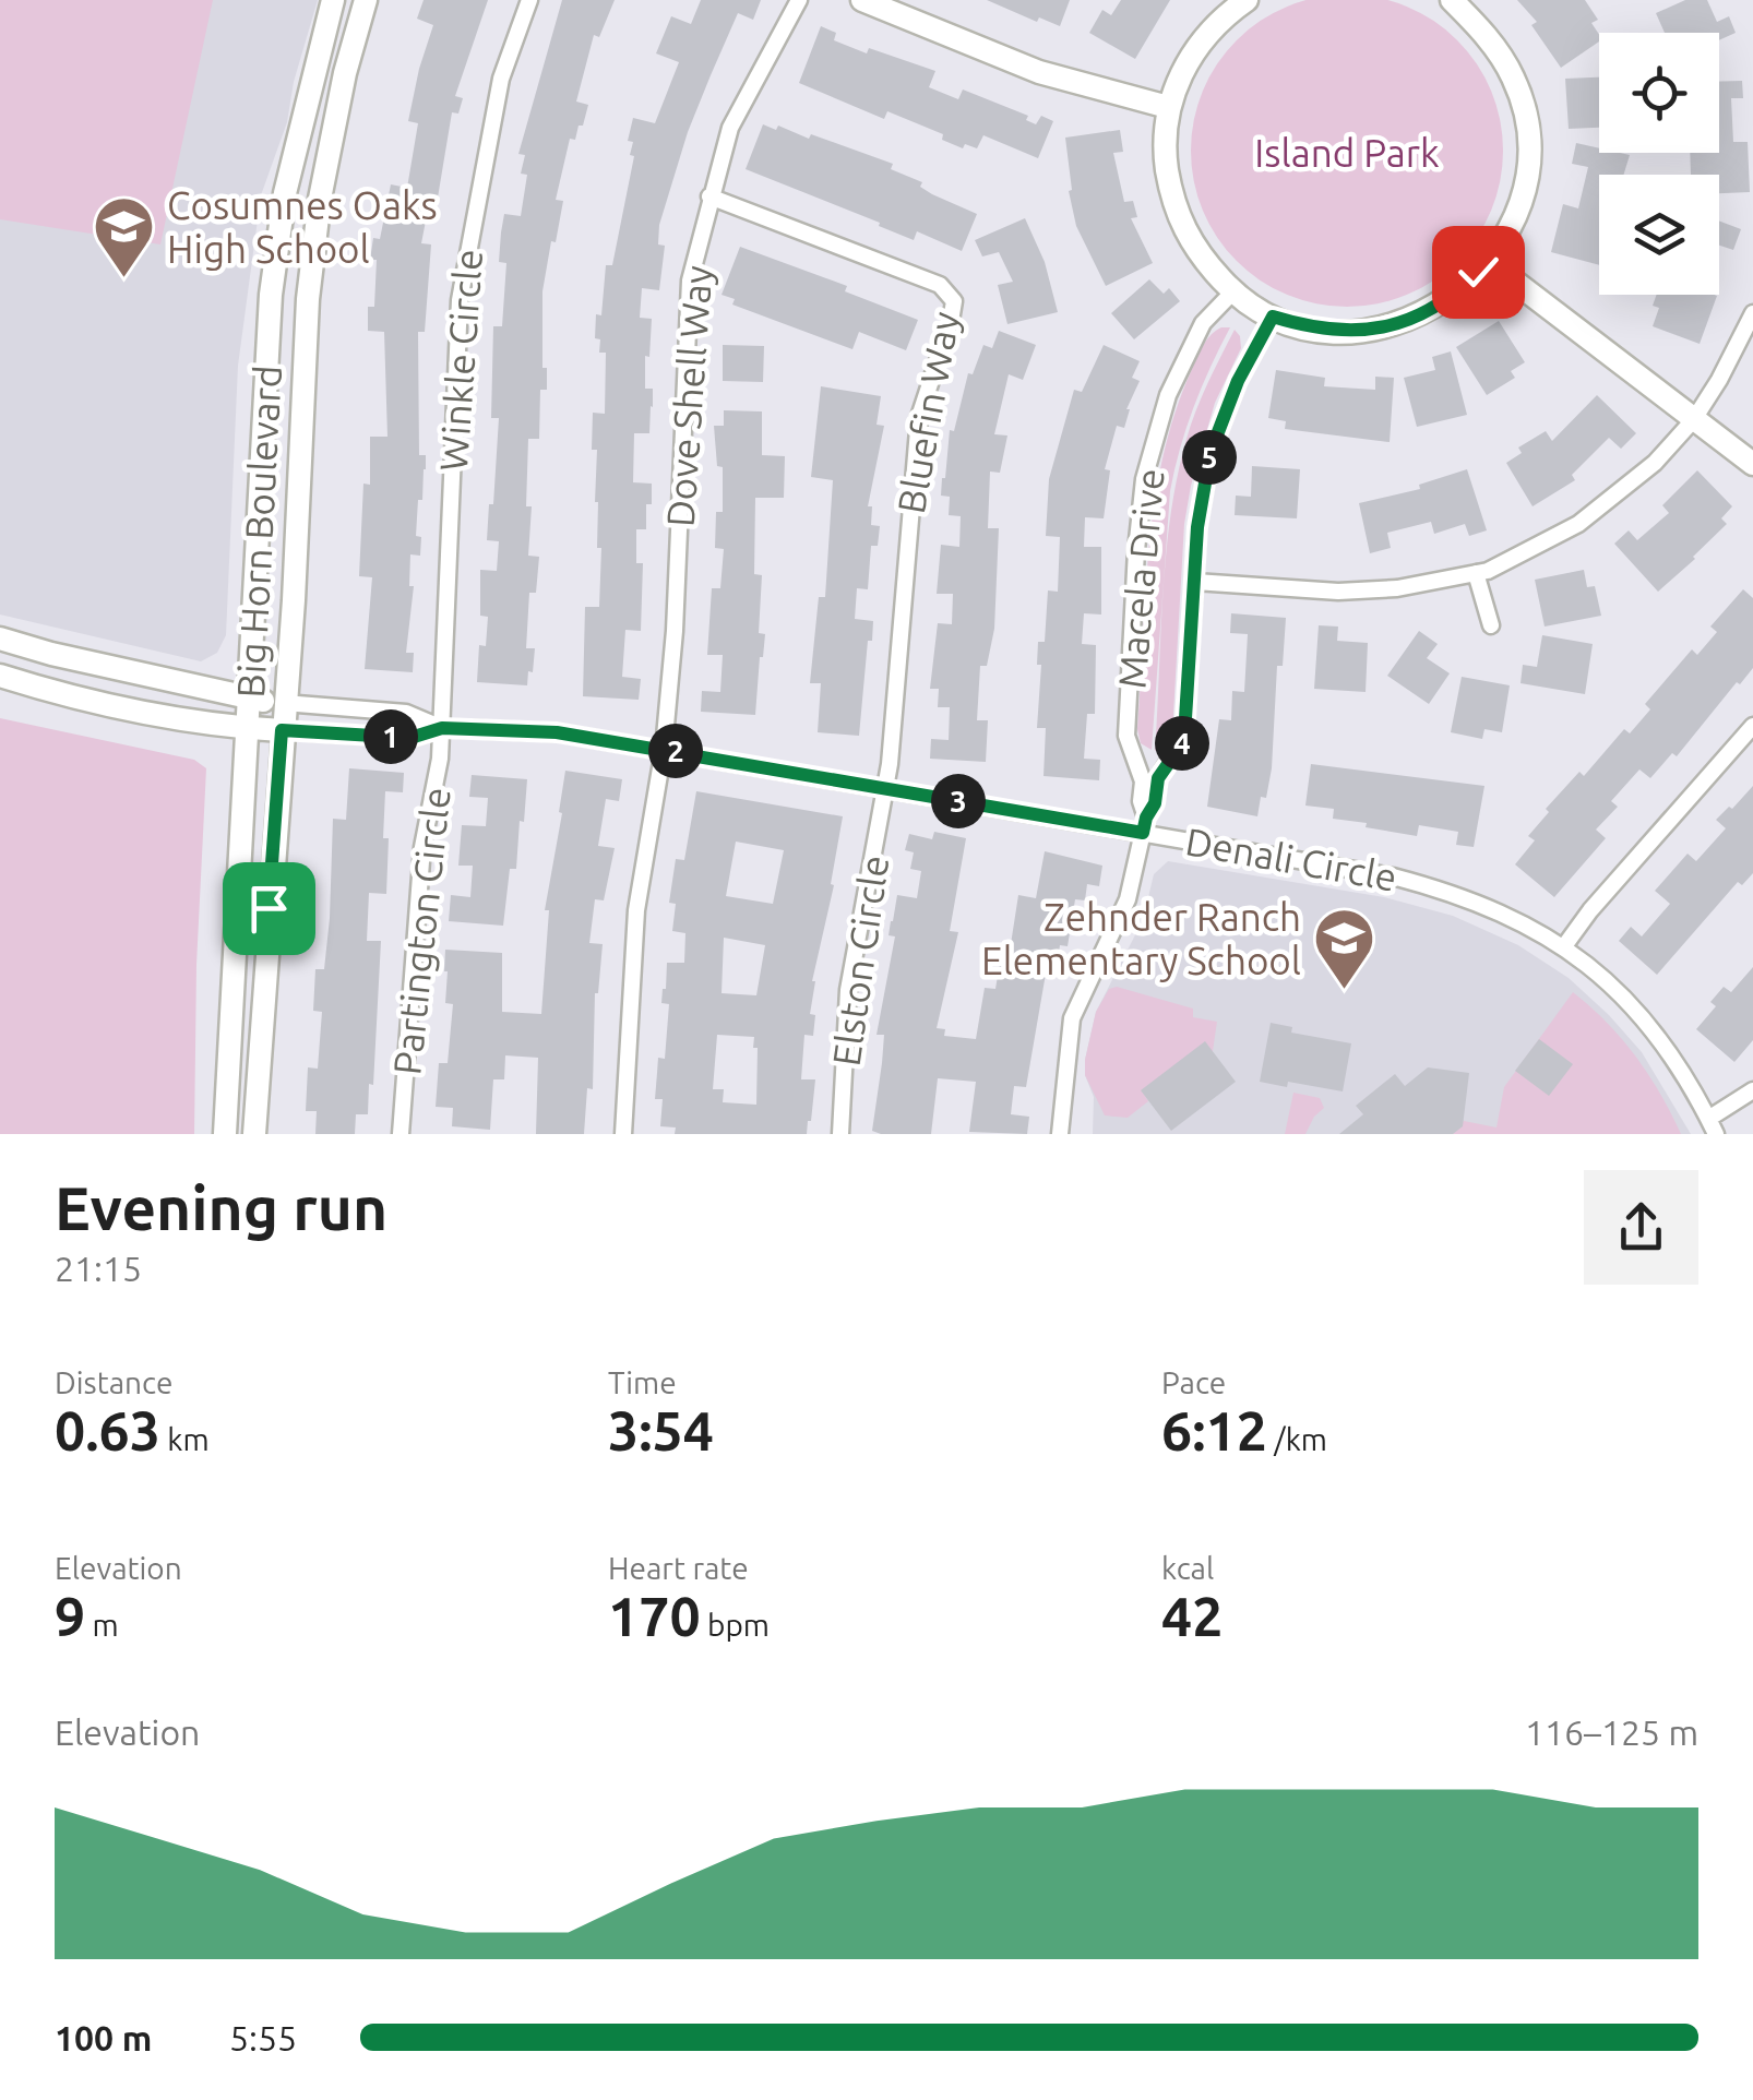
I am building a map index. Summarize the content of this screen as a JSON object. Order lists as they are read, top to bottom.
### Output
{
  "streets": {
    "main road": ["Big Horn Boulevard"],
    "street": [
      "Winkle Circle",
      "Dove Shell Way",
      "Bluefin Way",
      "Macela Drive",
      "Denali Circle",
      "Partington Circle",
      "Elston Circle"
    ]
  },
  "crossings": [
    ["Winkle Circle", "Denali Circle"],
    ["Winkle Circle", "Partington Circle"],
    ["Dove Shell Way", "Bluefin Way"],
    ["Dove Shell Way", "Denali Circle"],
    ["Bluefin Way", "Denali Circle"],
    ["Bluefin Way", "Elston Circle"],
    ["Big Horn Boulevard", "Denali Circle"],
    ["Macela Drive", "Denali Circle"],
    ["Denali Circle", "Partington Circle"],
    ["Denali Circle", "Elston Circle"]
  ],
  "parks": ["Island Park"],
  "places": {
    "school or university": ["Cosumnes Oaks High School", "Zehnder Ranch Elementary School"]
  },
  "page": {
    "pins": [
      "5",
      "1",
      "4",
      "2",
      "3"
    ],
    "heading": ["Evening run", "21:15"],
    "stats": [
      ["Distance", "0.63 km"],
      ["Time", "3:54"],
      ["Pace", "6:12 /km"],
      ["Elevation", "9 m"],
      ["Heart rate", "170 bpm"],
      ["kcal", "42"]
    ],
    "chart": ["Elevation", "116–125 m"],
    "list": [
      {
        "name": "100 m",
        "note": "5:55"
      }
    ]
  }
}
